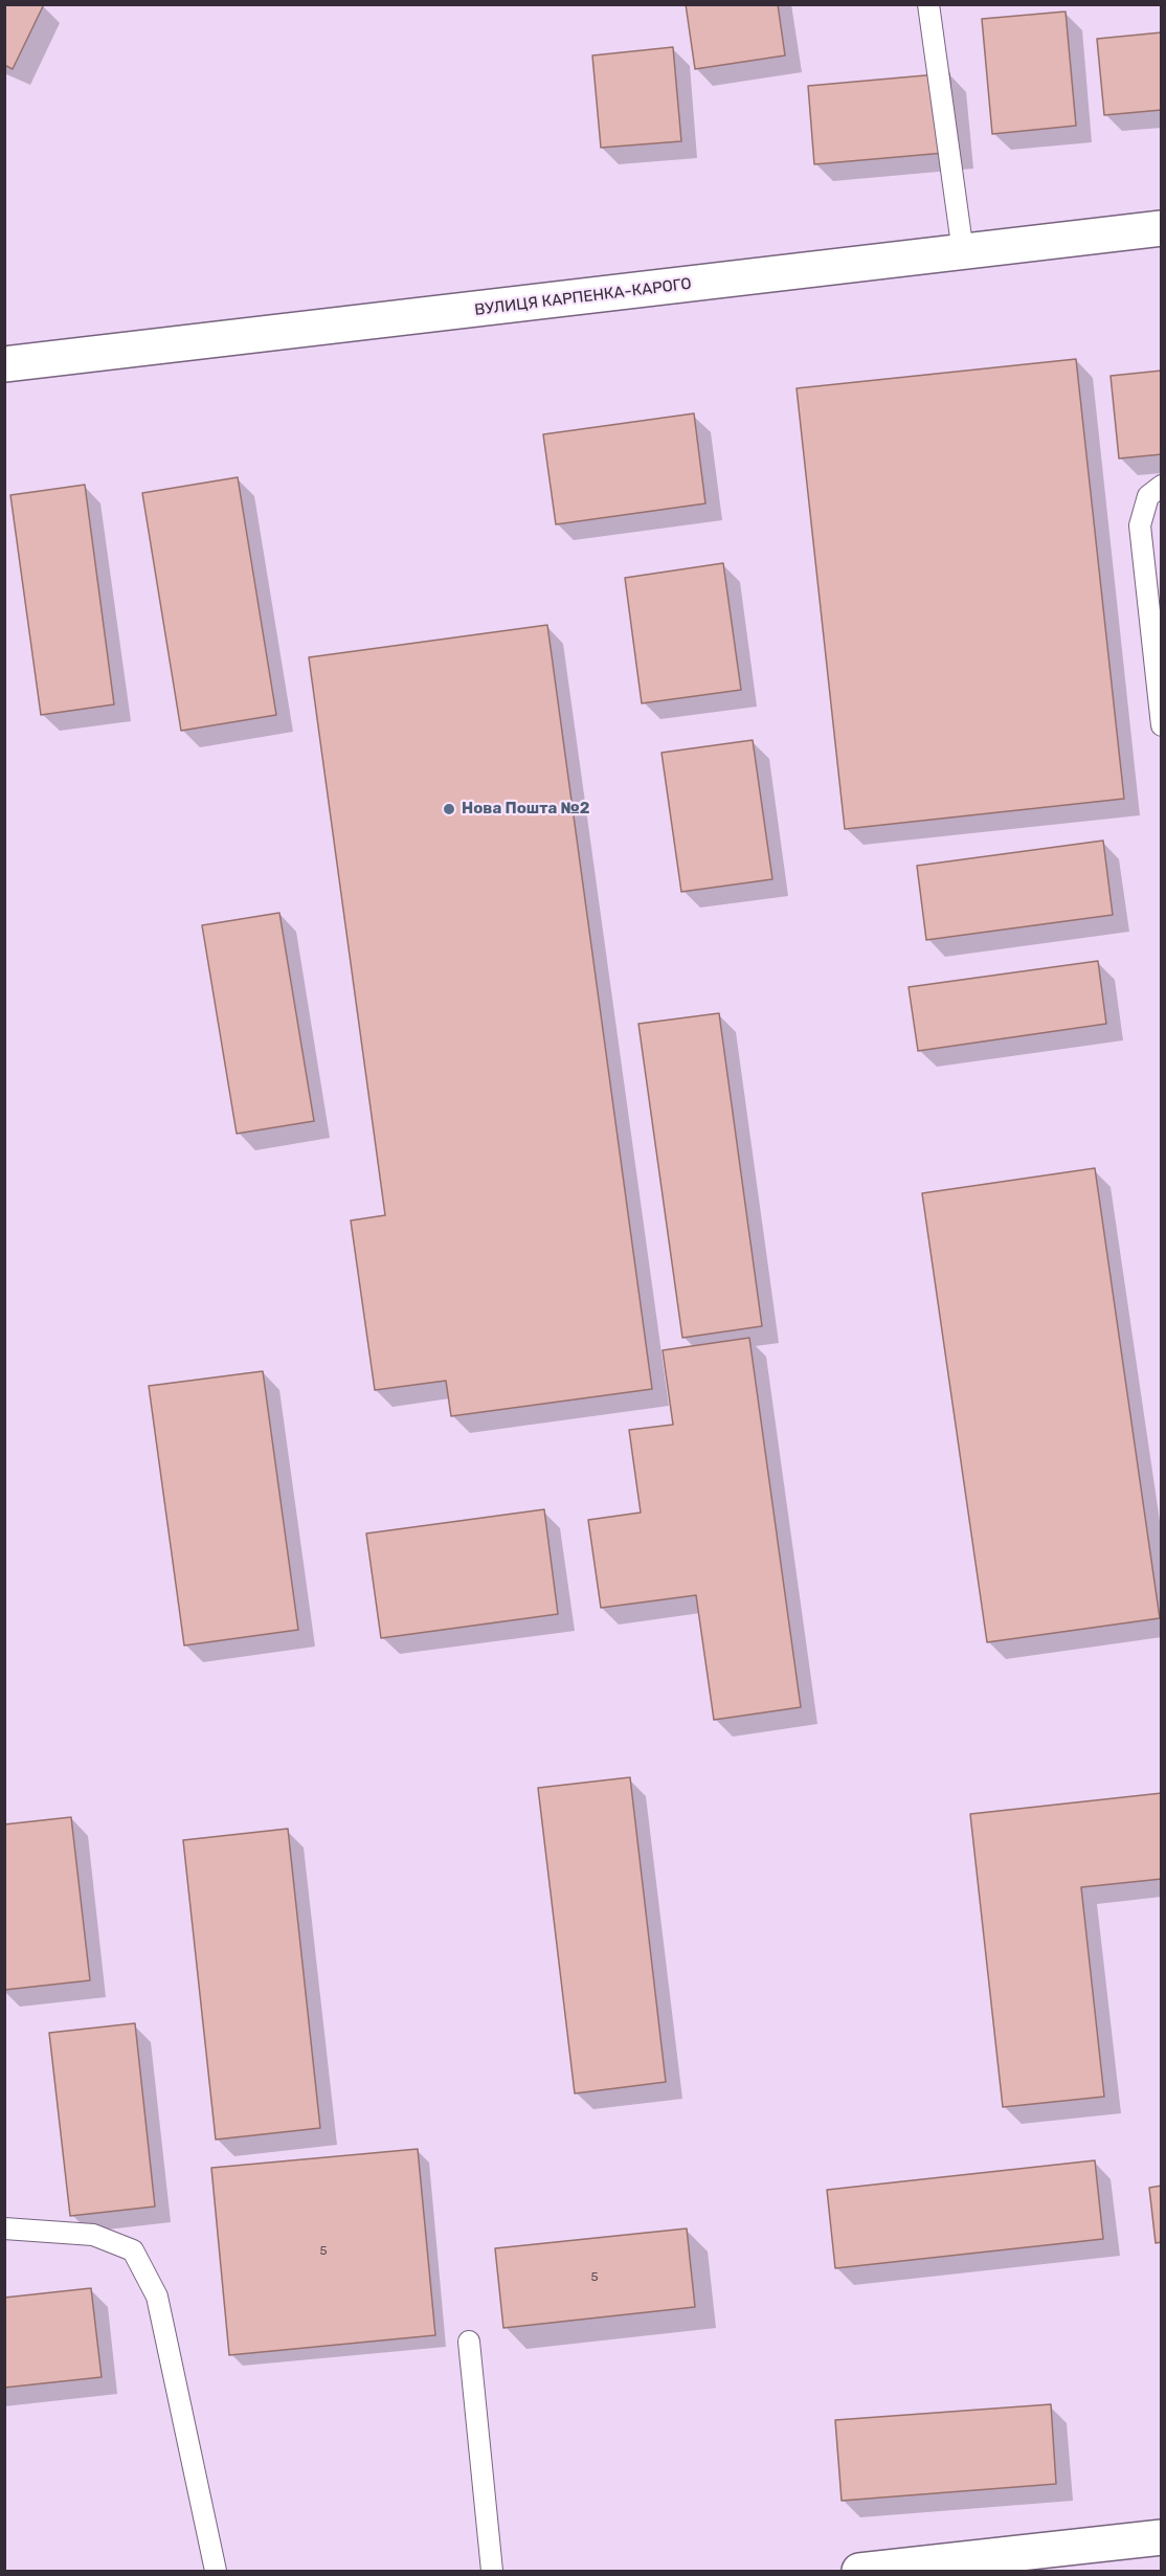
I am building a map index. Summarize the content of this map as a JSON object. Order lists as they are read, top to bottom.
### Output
{
  "streets": {
    "street": ["ВУЛИЦЯ КАРПЕНКА-КАРОГО"]
  },
  "places": ["Нова Пошта №2"],
  "house_numbers": ["5", "5"]
}
